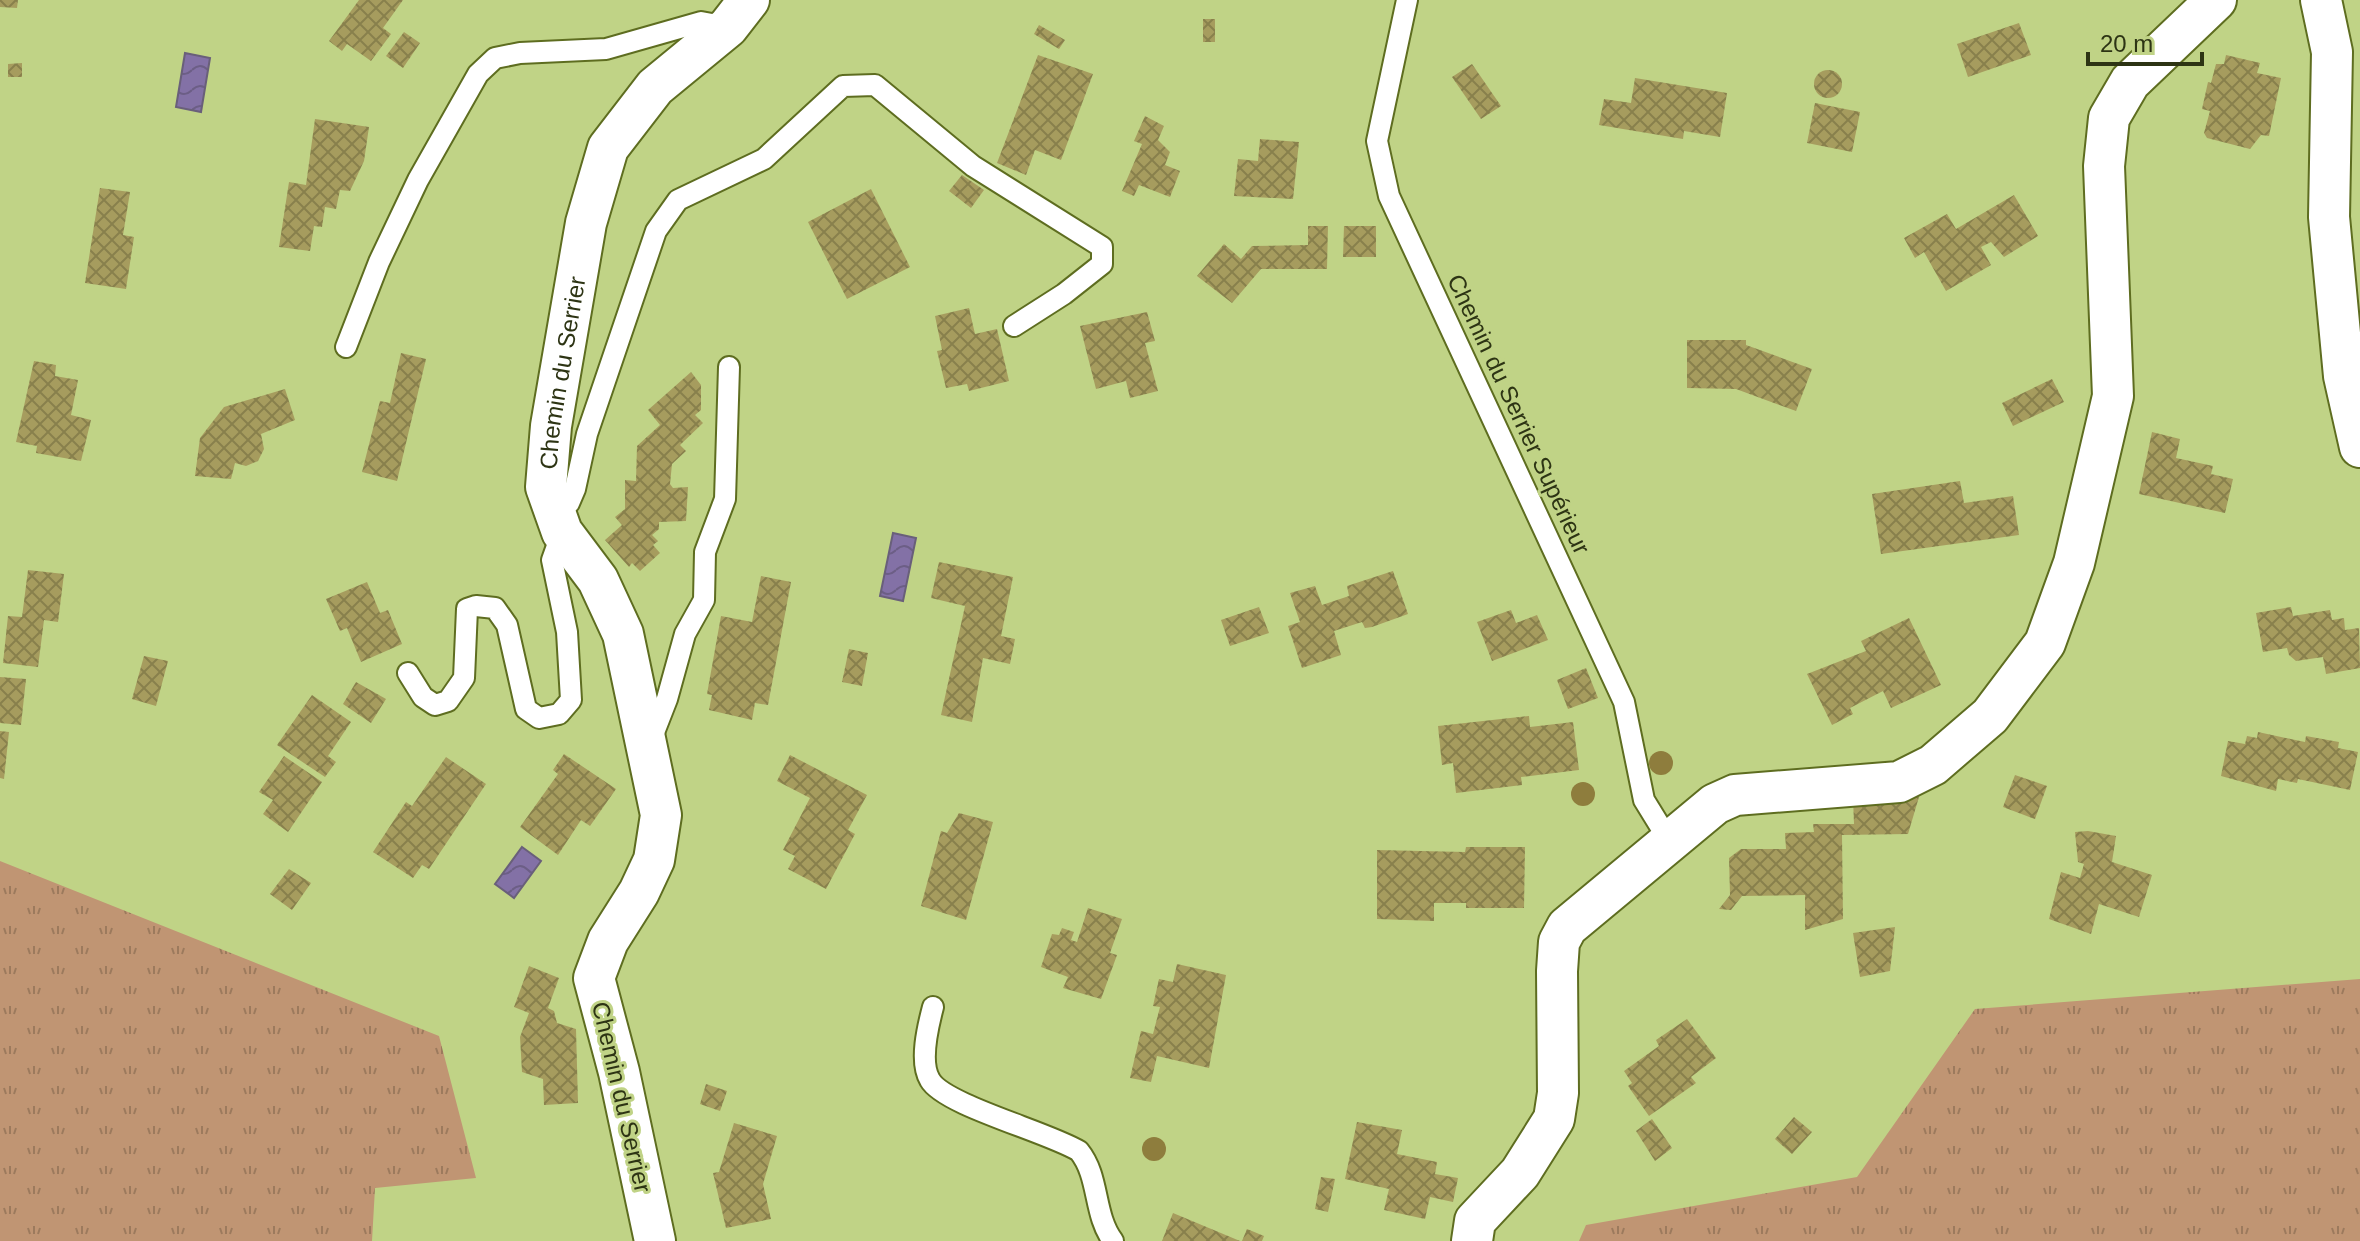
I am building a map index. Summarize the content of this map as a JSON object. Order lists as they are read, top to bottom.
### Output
{
  "streets": {
    "street": ["Chemin du Serrier"],
    "lane": ["Chemin du Serrier Supérieur"]
  },
  "scale_bar": "20 m"
}
